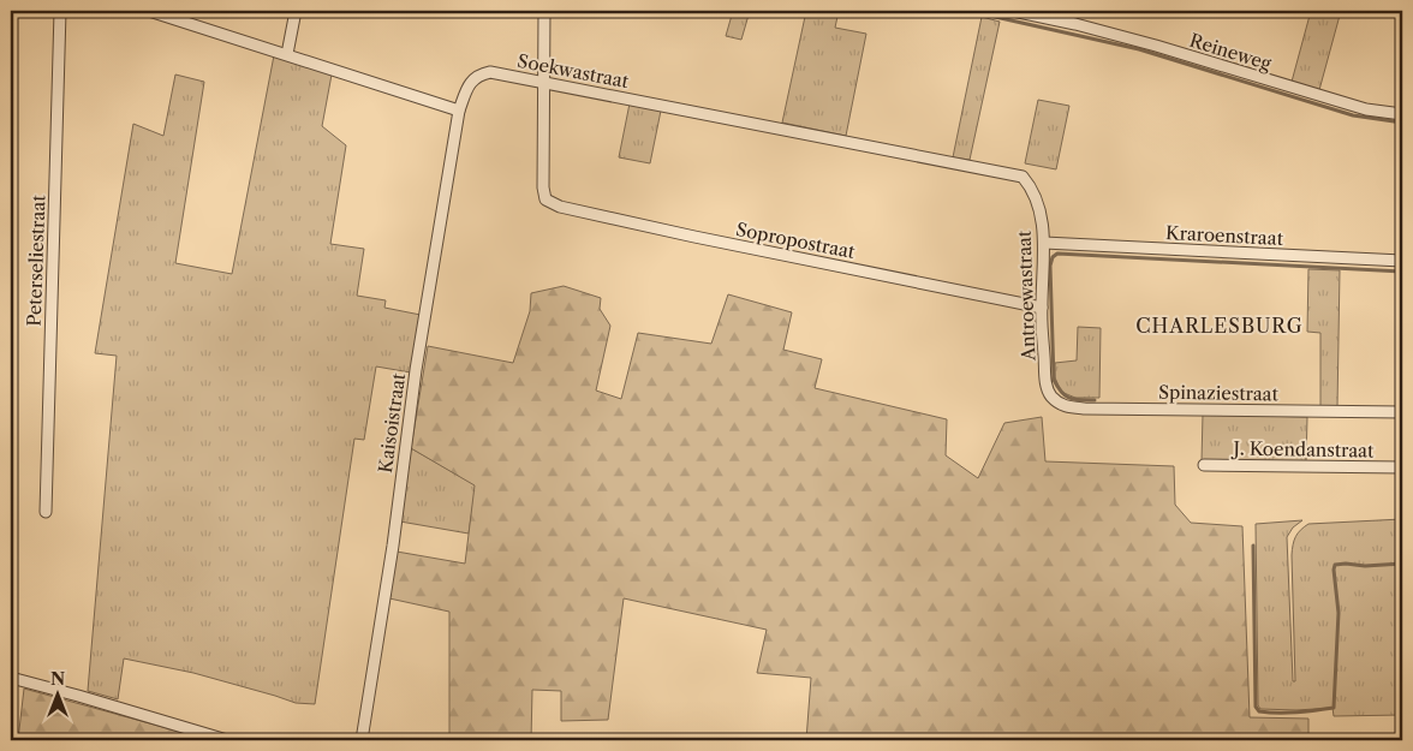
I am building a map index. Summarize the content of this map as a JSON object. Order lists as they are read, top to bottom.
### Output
{
  "streets": {
    "street": [
      "Reineweg",
      "Soekwastraat",
      "Kraroenstraat",
      "Sopropostraat",
      "Peterseliestraat",
      "Antroewastraat",
      "Spinaziestraat",
      "Kaisoistraat",
      "J. Koendanstraat"
    ]
  },
  "crossings": [
    ["Soekwastraat", "Sopropostraat"],
    ["Soekwastraat", "Antroewastraat"],
    ["Soekwastraat", "Kaisoistraat"],
    ["Kraroenstraat", "Antroewastraat"],
    ["Sopropostraat", "Antroewastraat"],
    ["Antroewastraat", "Spinaziestraat"]
  ],
  "districts": ["CHARLESBURG"],
  "north": "top"
}
